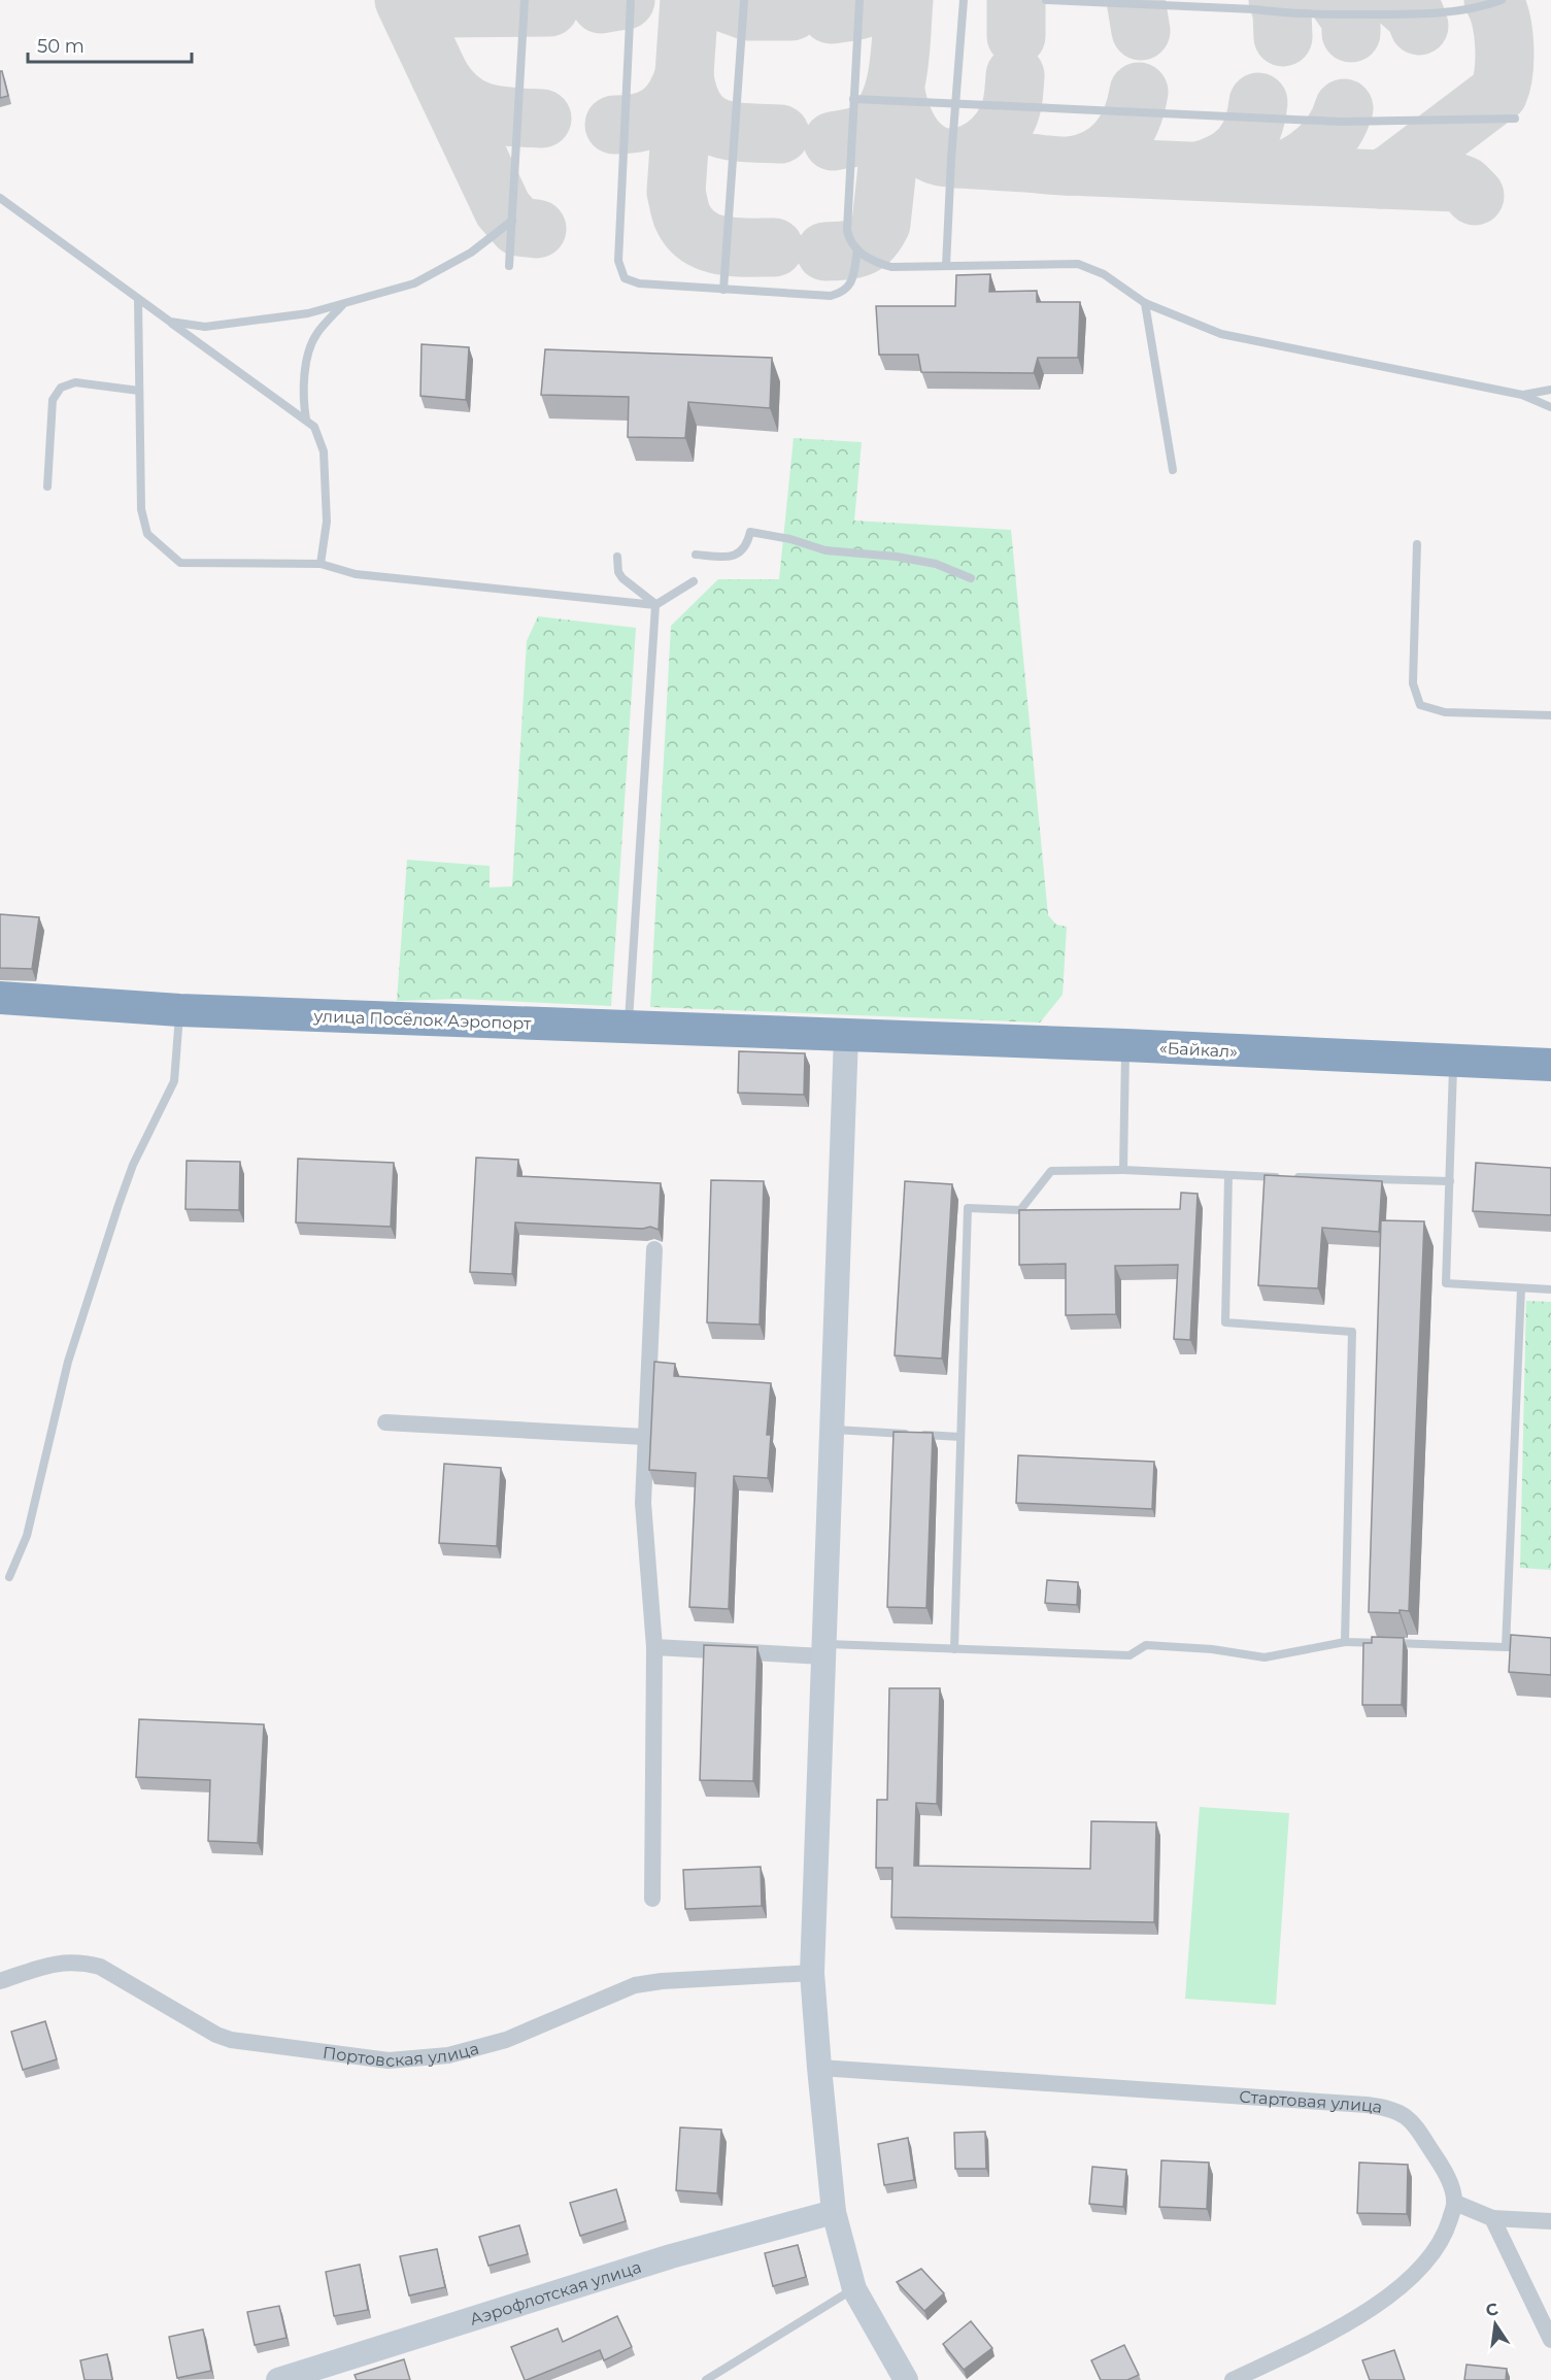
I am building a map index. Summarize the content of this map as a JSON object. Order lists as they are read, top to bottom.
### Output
{
  "streets": {
    "highway": ["улица Посёлок Аэропорт", "«Байкал»"],
    "main road": ["Аэрофлотская улица"],
    "street": ["Портовская улица", "Стартовая улица"]
  },
  "crossings": [
    ["улица Посёлок Аэропорт", "«Байкал»"]
  ],
  "scale_bar": "50 m",
  "north": "top"
}
